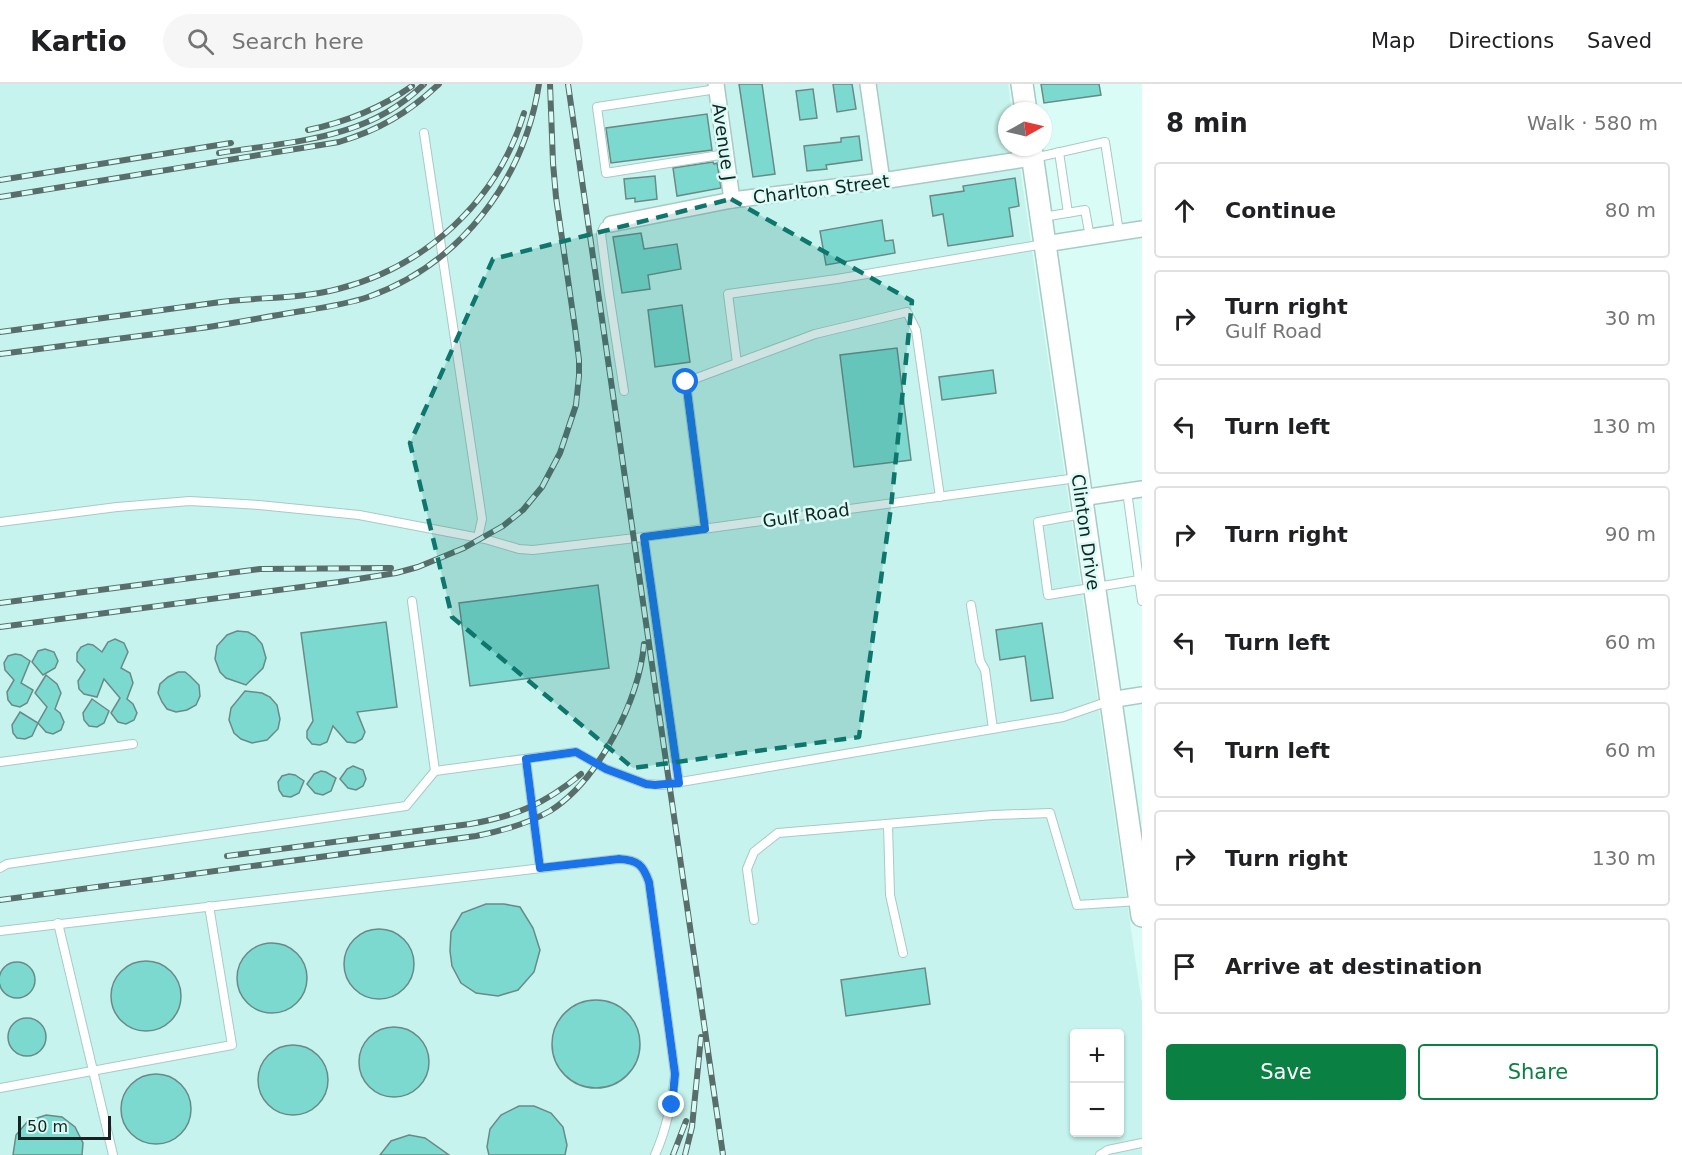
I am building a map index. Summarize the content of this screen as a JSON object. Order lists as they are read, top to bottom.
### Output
{
  "streets": {
    "main road": ["Clinton Drive"],
    "street": ["Avenue J", "Charlton Street"],
    "lane": ["Gulf Road"]
  },
  "crossings": [
    ["Avenue J", "Charlton Street"],
    ["Gulf Road", "Clinton Drive"]
  ],
  "scale_bar": "50 m",
  "north": "right",
  "page": {
    "header": "Kartio",
    "search": "Search here",
    "nav": ["Map", "Directions", "Saved"],
    "heading": ["8 min", "Walk · 580 m"],
    "list": [
      ["Continue", "80 m"],
      ["Turn right", "Gulf Road", "30 m"],
      ["Turn left", "130 m"],
      ["Turn right", "90 m"],
      ["Turn left", "60 m"],
      ["Turn left", "60 m"],
      ["Turn right", "130 m"],
      "Arrive at destination"
    ],
    "buttons": ["Save", "Share"],
    "map_buttons": ["+", "−"],
    "scale": "50 m"
  }
}
